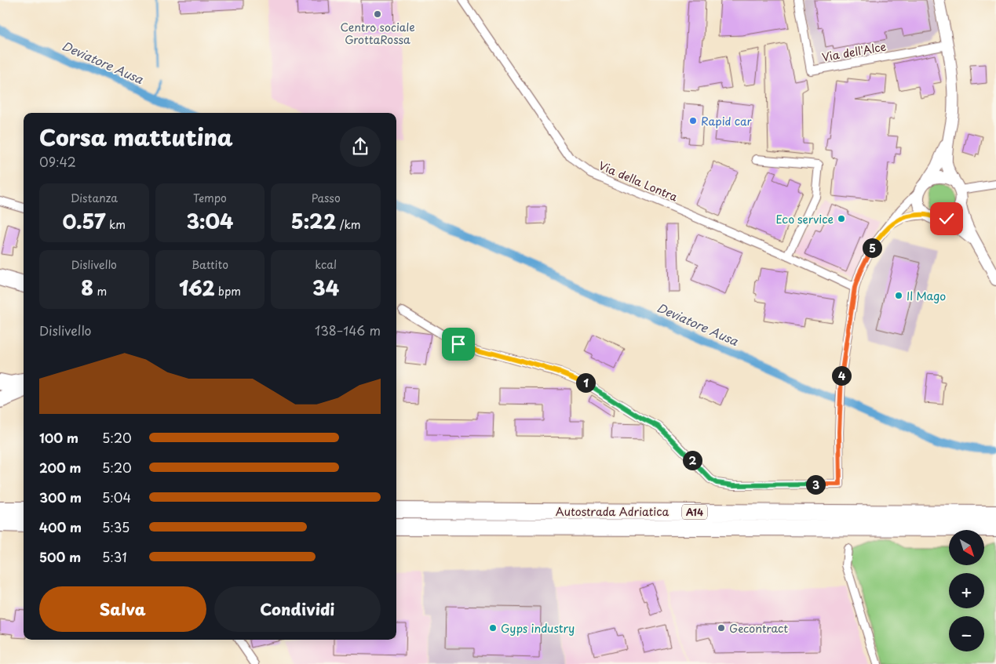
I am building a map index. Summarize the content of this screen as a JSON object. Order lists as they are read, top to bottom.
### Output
{
  "streets": {
    "highway": ["Autostrada Adriatica", "A14"],
    "street": ["Via dell'Alce", "Via della Lontra"]
  },
  "water": ["Deviatore Ausa"],
  "places": [
    "Centro sociale GrottaRossa",
    "Rapid car",
    "Eco service",
    "Il Mago",
    "Gyps industry",
    "Gecontract"
  ],
  "north": "bottom right",
  "page": {
    "heading": ["Corsa mattutina", "09:42"],
    "stats": [
      ["Distanza", "0.57 km"],
      ["Tempo", "3:04"],
      ["Passo", "5:22 /km"],
      ["Dislivello", "8 m"],
      ["Battito", "162 bpm"],
      ["kcal", "34"]
    ],
    "pins": [
      "5",
      "4",
      "1",
      "2",
      "3"
    ],
    "chart": ["Dislivello", "138–146 m"],
    "list": [
      {
        "name": "100 m",
        "note": "5:20"
      },
      {
        "name": "200 m",
        "note": "5:20"
      },
      {
        "name": "300 m",
        "note": "5:04"
      },
      {
        "name": "400 m",
        "note": "5:35"
      },
      {
        "name": "500 m",
        "note": "5:31"
      }
    ],
    "map_buttons": ["+", "−"],
    "buttons": ["Salva", "Condividi"]
  }
}
